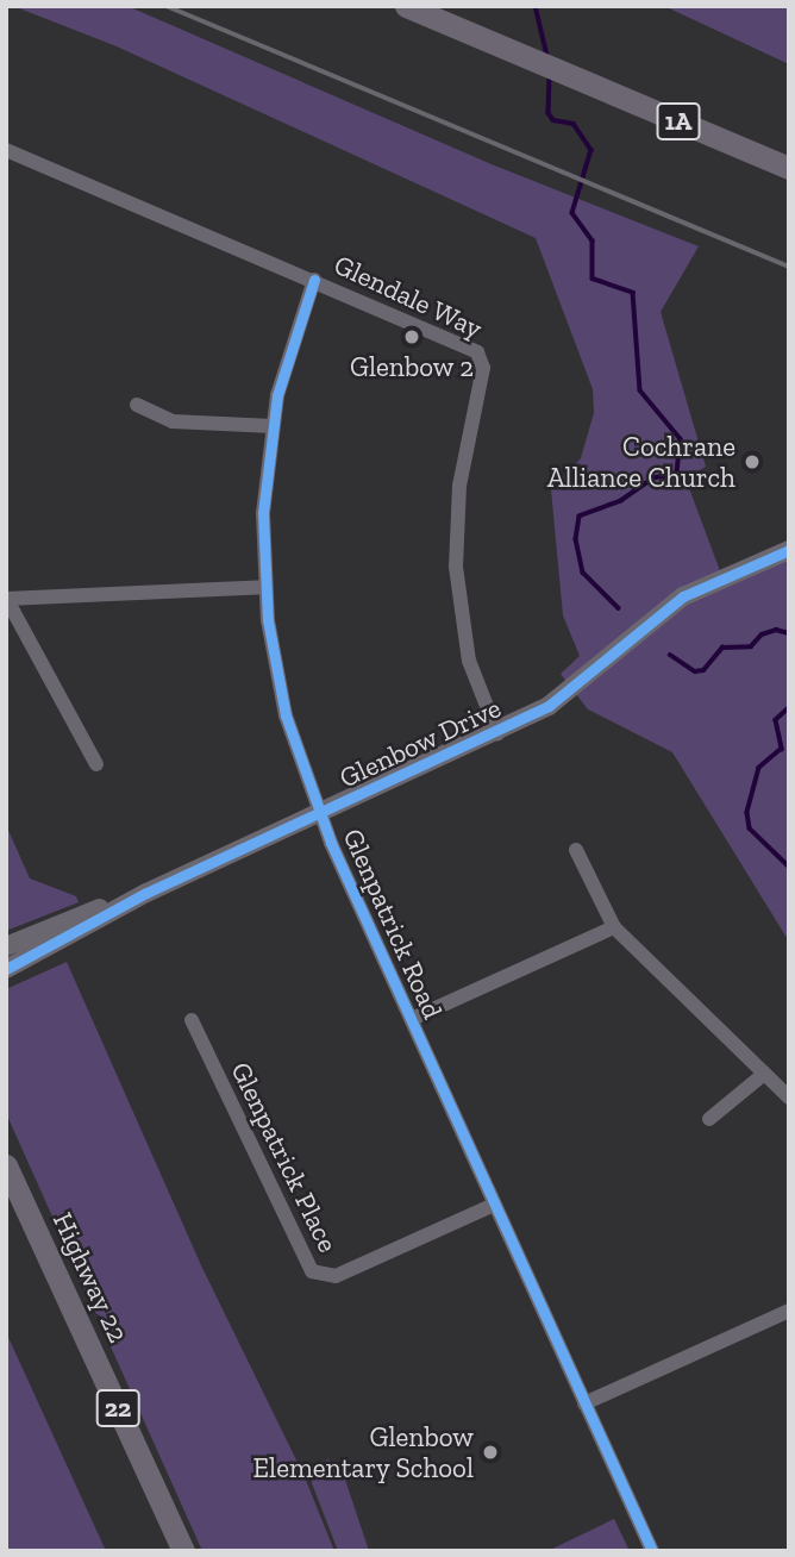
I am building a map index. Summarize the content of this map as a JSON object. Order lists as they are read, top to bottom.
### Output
{
  "streets": {
    "main road": ["1A", "Highway 22", "22"],
    "street": [
      "Glendale Way",
      "Glenbow Drive",
      "Glenpatrick Road",
      "Glenpatrick Place"
    ]
  },
  "crossings": [
    ["Glendale Way", "Glenbow Drive"],
    ["Glendale Way", "Glenpatrick Road"],
    ["Glenbow Drive", "Glenpatrick Road"],
    ["Glenpatrick Road", "Glenpatrick Place"]
  ],
  "places": ["Glenbow 2", "Cochrane Alliance Church", "Glenbow Elementary School"]
}
